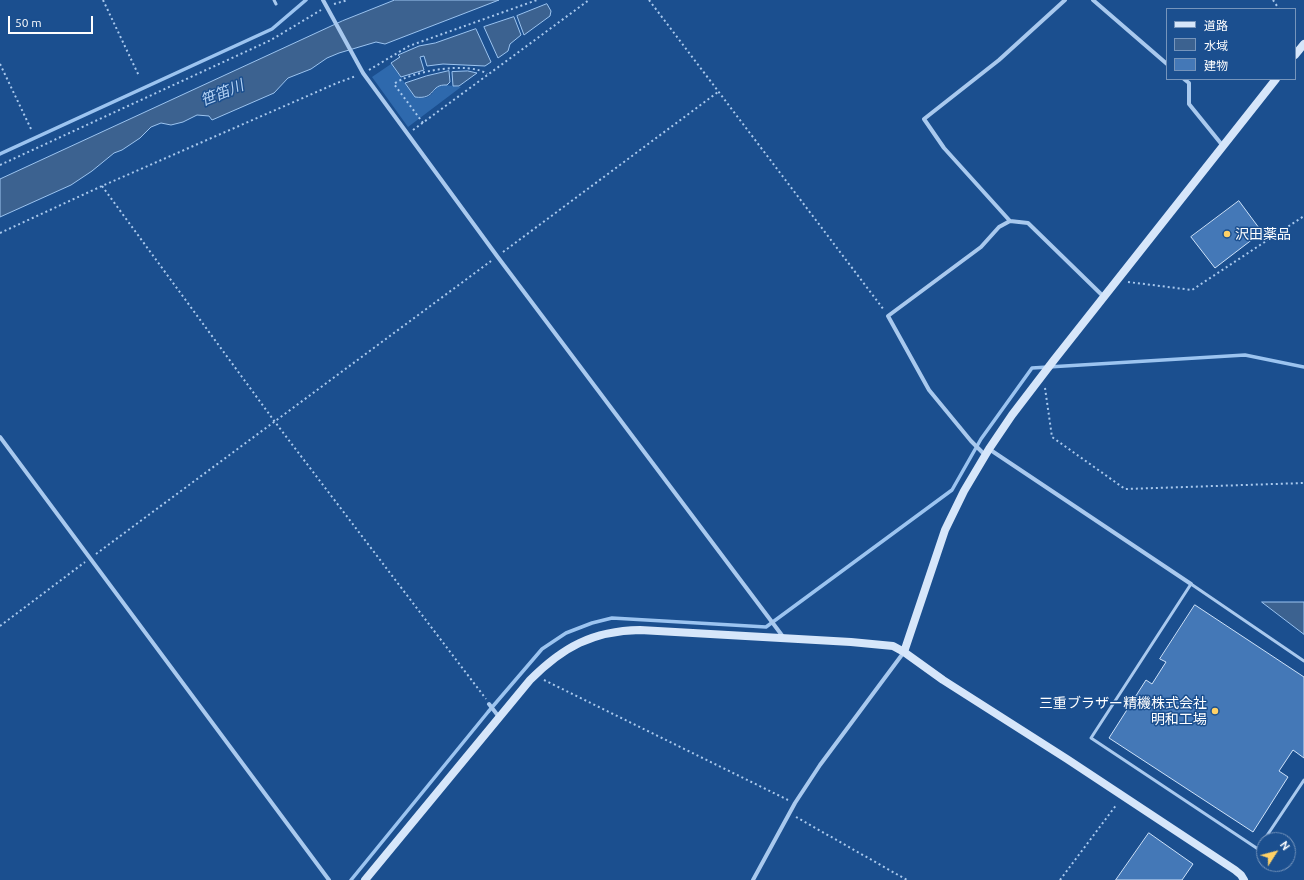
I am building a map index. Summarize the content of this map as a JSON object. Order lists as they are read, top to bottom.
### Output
{
  "water": ["笹笛川"],
  "places": ["沢田薬品", "三重ブラザー精機株式会社 明和工場"],
  "legend": ["道路", "水域", "建物"],
  "scale_bar": "50 m",
  "north": "top right"
}
